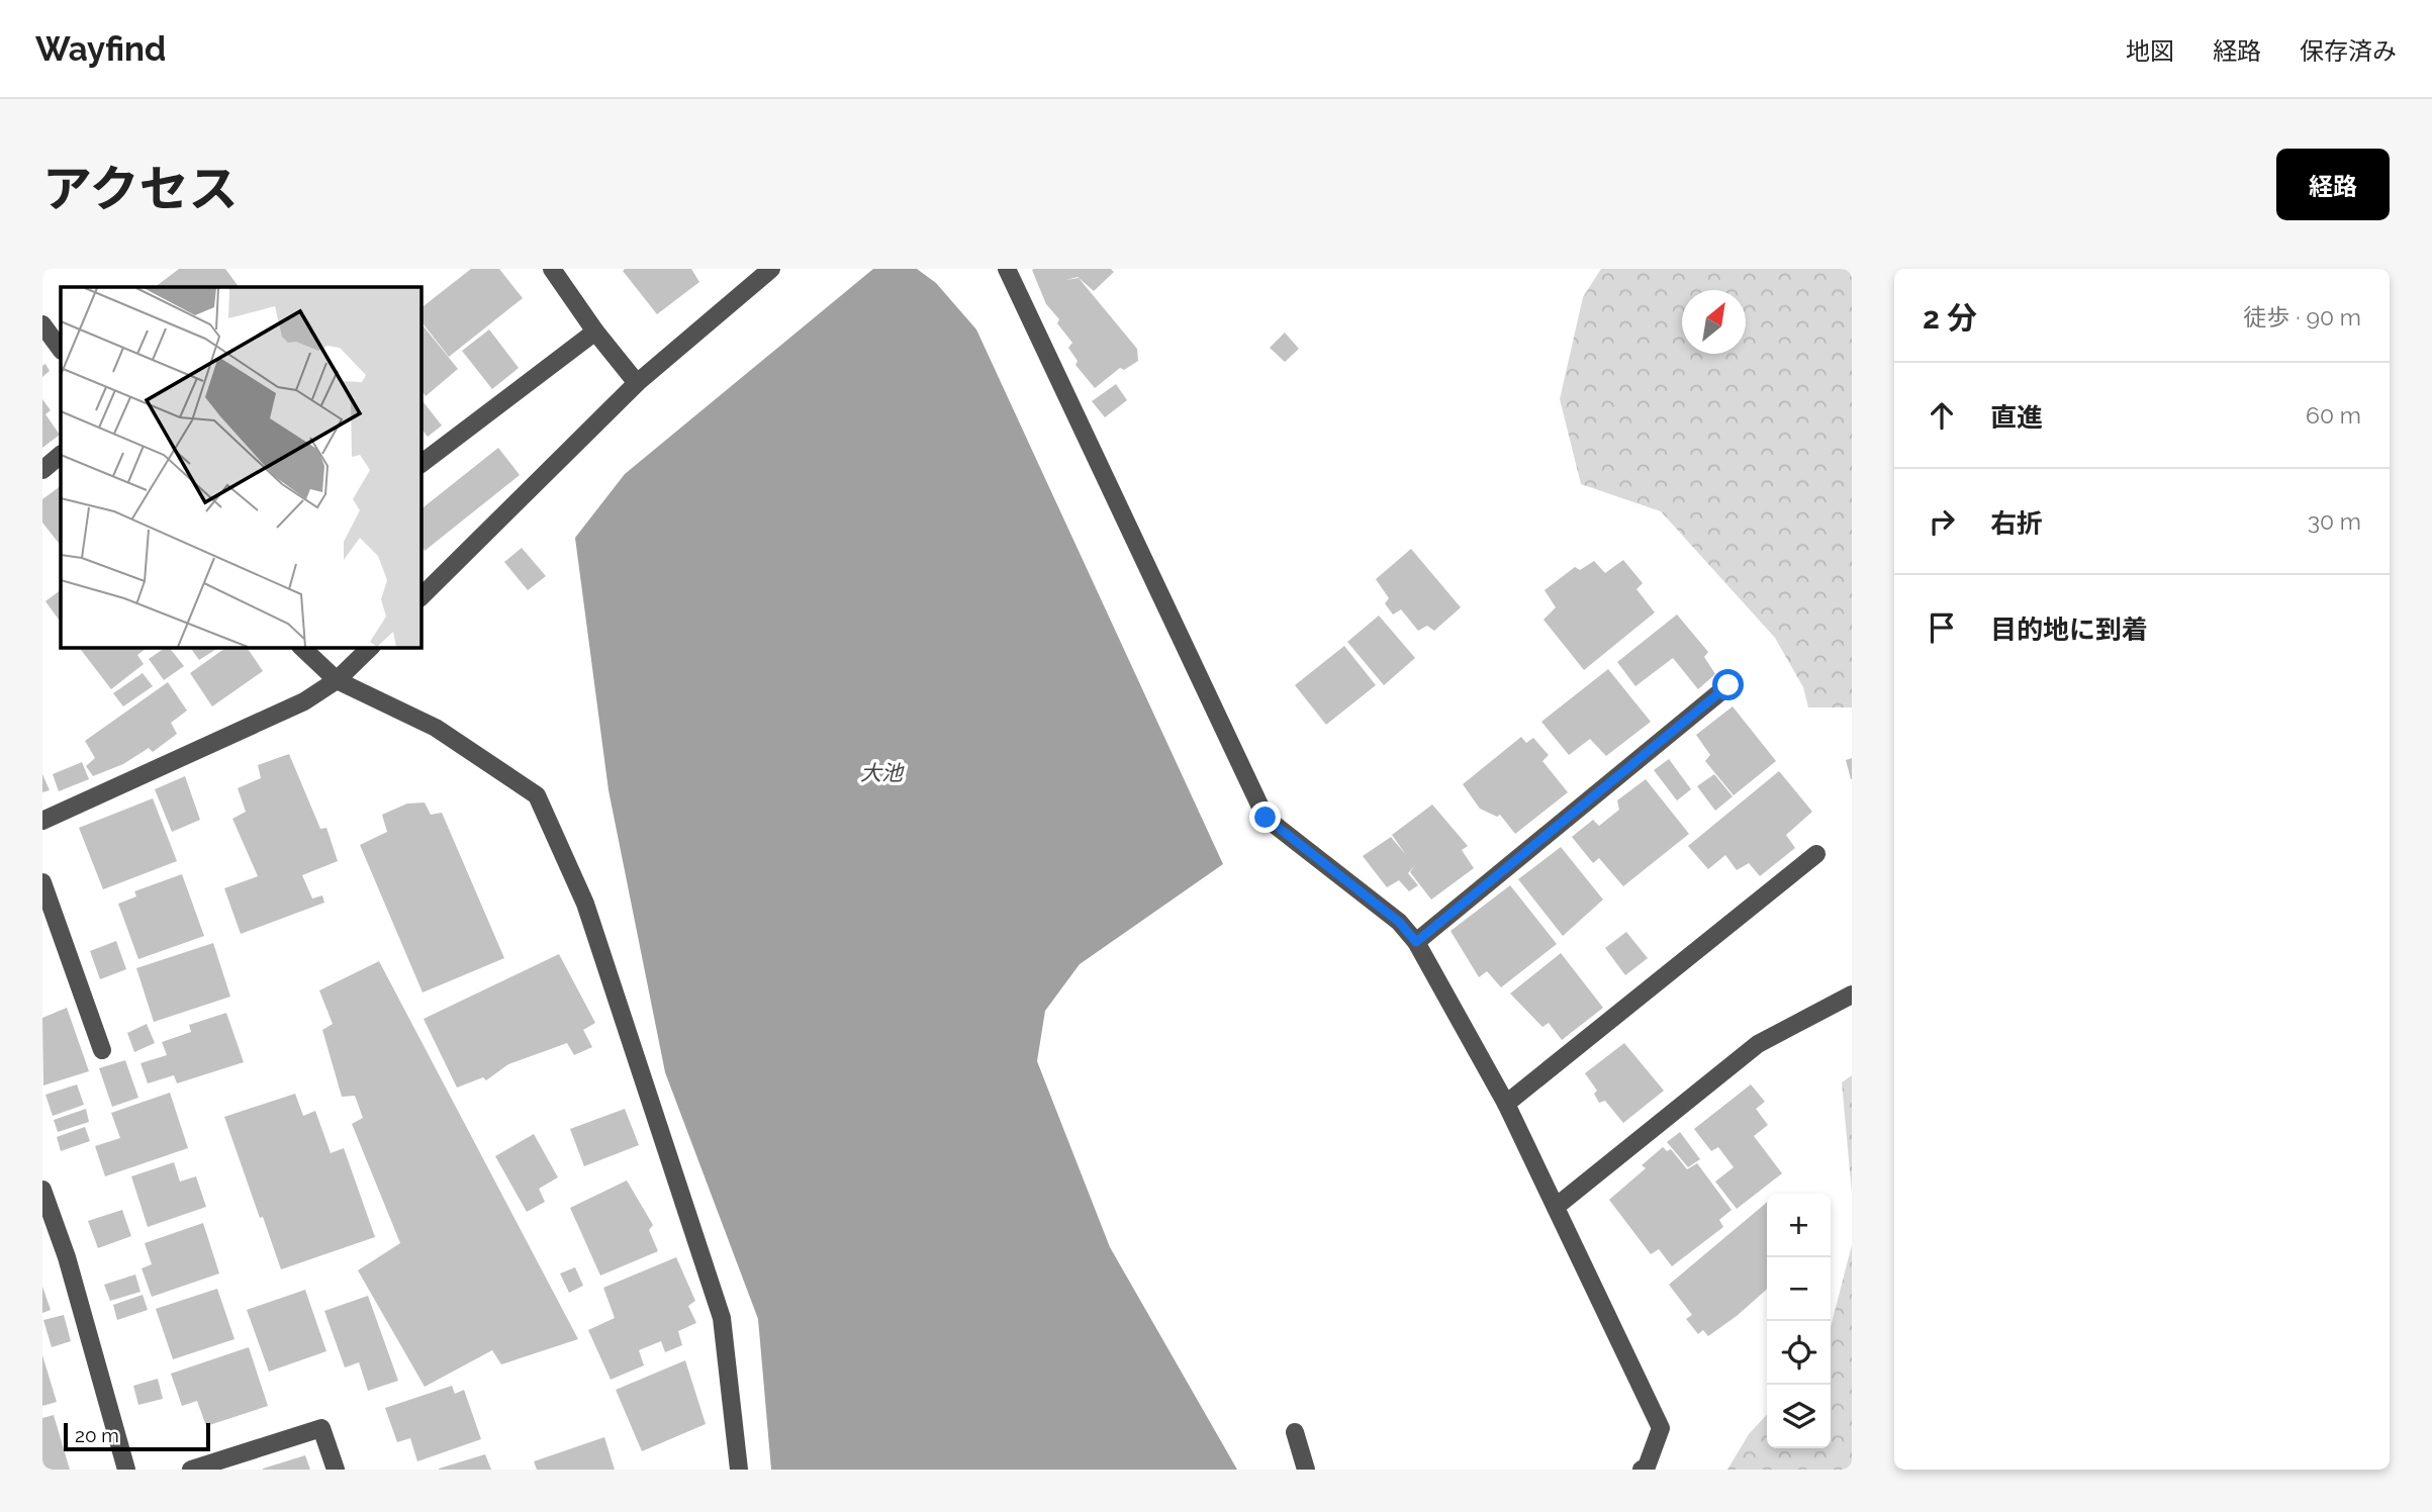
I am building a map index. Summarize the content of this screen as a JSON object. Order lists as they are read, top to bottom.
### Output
{
  "water": ["大池"],
  "scale_bar": "20 m",
  "north": "top right",
  "page": {
    "header": "Wayfind",
    "nav": ["地図", "経路", "保存済み"],
    "title": "アクセス",
    "buttons": "経路",
    "heading": ["2 分", "徒歩 · 90 m"],
    "list": [
      ["直進", "60 m"],
      ["右折", "30 m"],
      "目的地に到着"
    ],
    "map_buttons": ["+", "−"],
    "scale": "20 m"
  }
}
